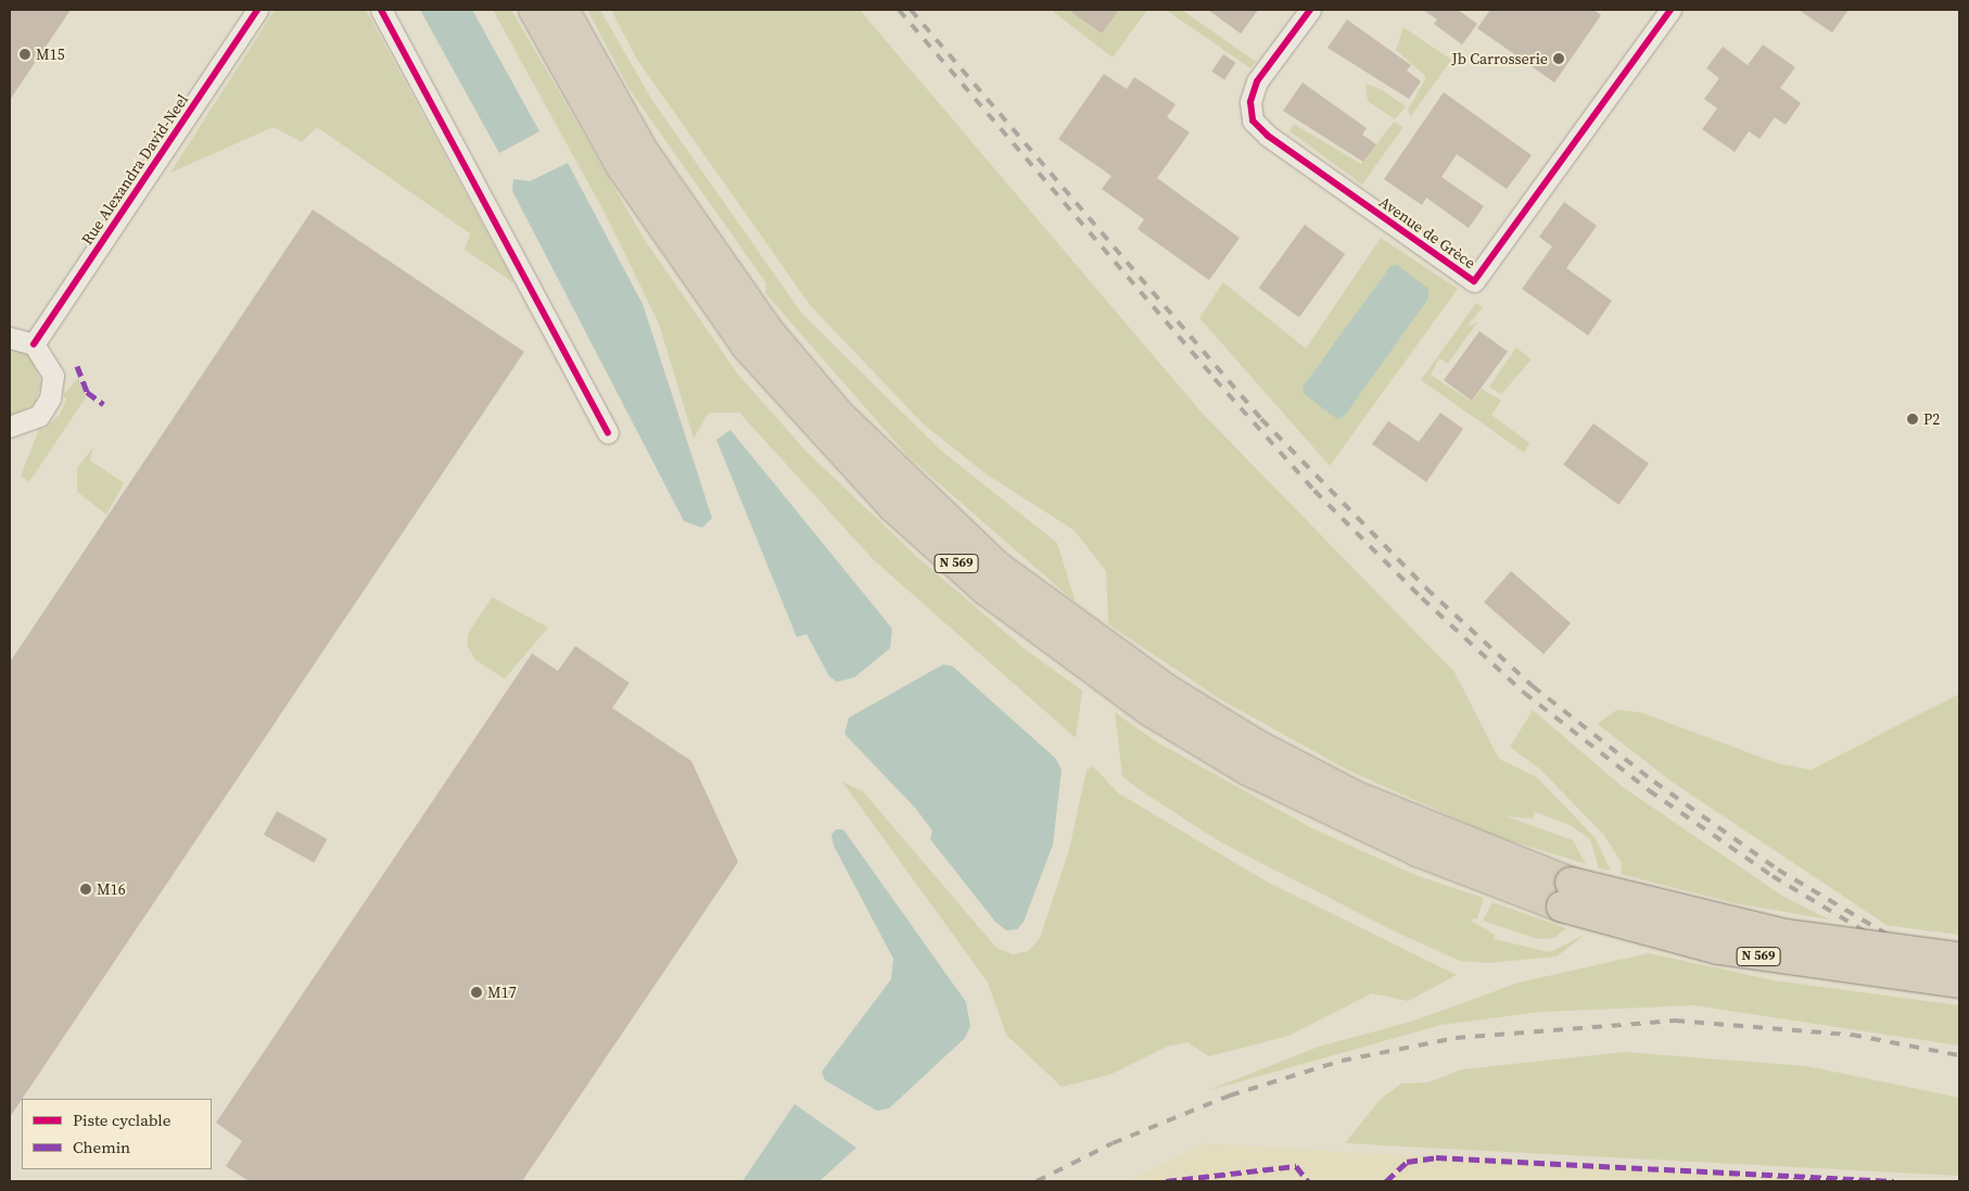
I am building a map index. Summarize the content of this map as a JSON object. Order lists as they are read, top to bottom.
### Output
{
  "streets": {
    "highway": ["N 569"],
    "street": ["Rue Alexandra David-Neel", "Avenue de Grèce"]
  },
  "places": [
    "M15",
    "Jb Carrosserie",
    "P2",
    "M16",
    "M17"
  ],
  "legend": ["Piste cyclable", "Chemin"]
}
